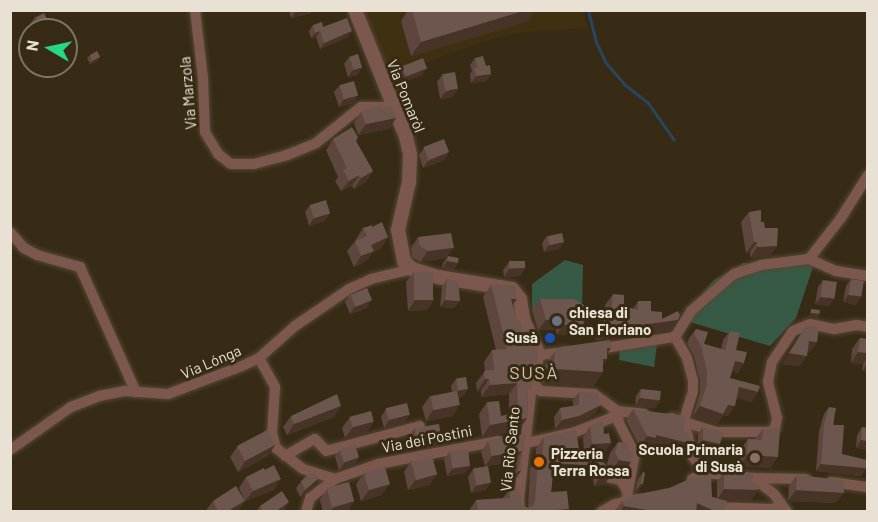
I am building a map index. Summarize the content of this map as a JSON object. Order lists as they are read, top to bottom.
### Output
{
  "streets": {
    "street": [
      "Via Marzola",
      "Via Pomaròl",
      "Via Lónga",
      "Via dei Postini",
      "Via Rio Santo"
    ]
  },
  "crossings": [
    ["Via Marzola", "Via Pomaròl"],
    ["Via Pomaròl", "Via Lónga"],
    ["Via dei Postini", "Via Rio Santo"]
  ],
  "districts": ["SUSÀ"],
  "places": [
    "chiesa di San Floriano",
    "Susà",
    "Scuola Primaria di Susà",
    "Pizzeria Terra Rossa"
  ],
  "north": "left"
}
